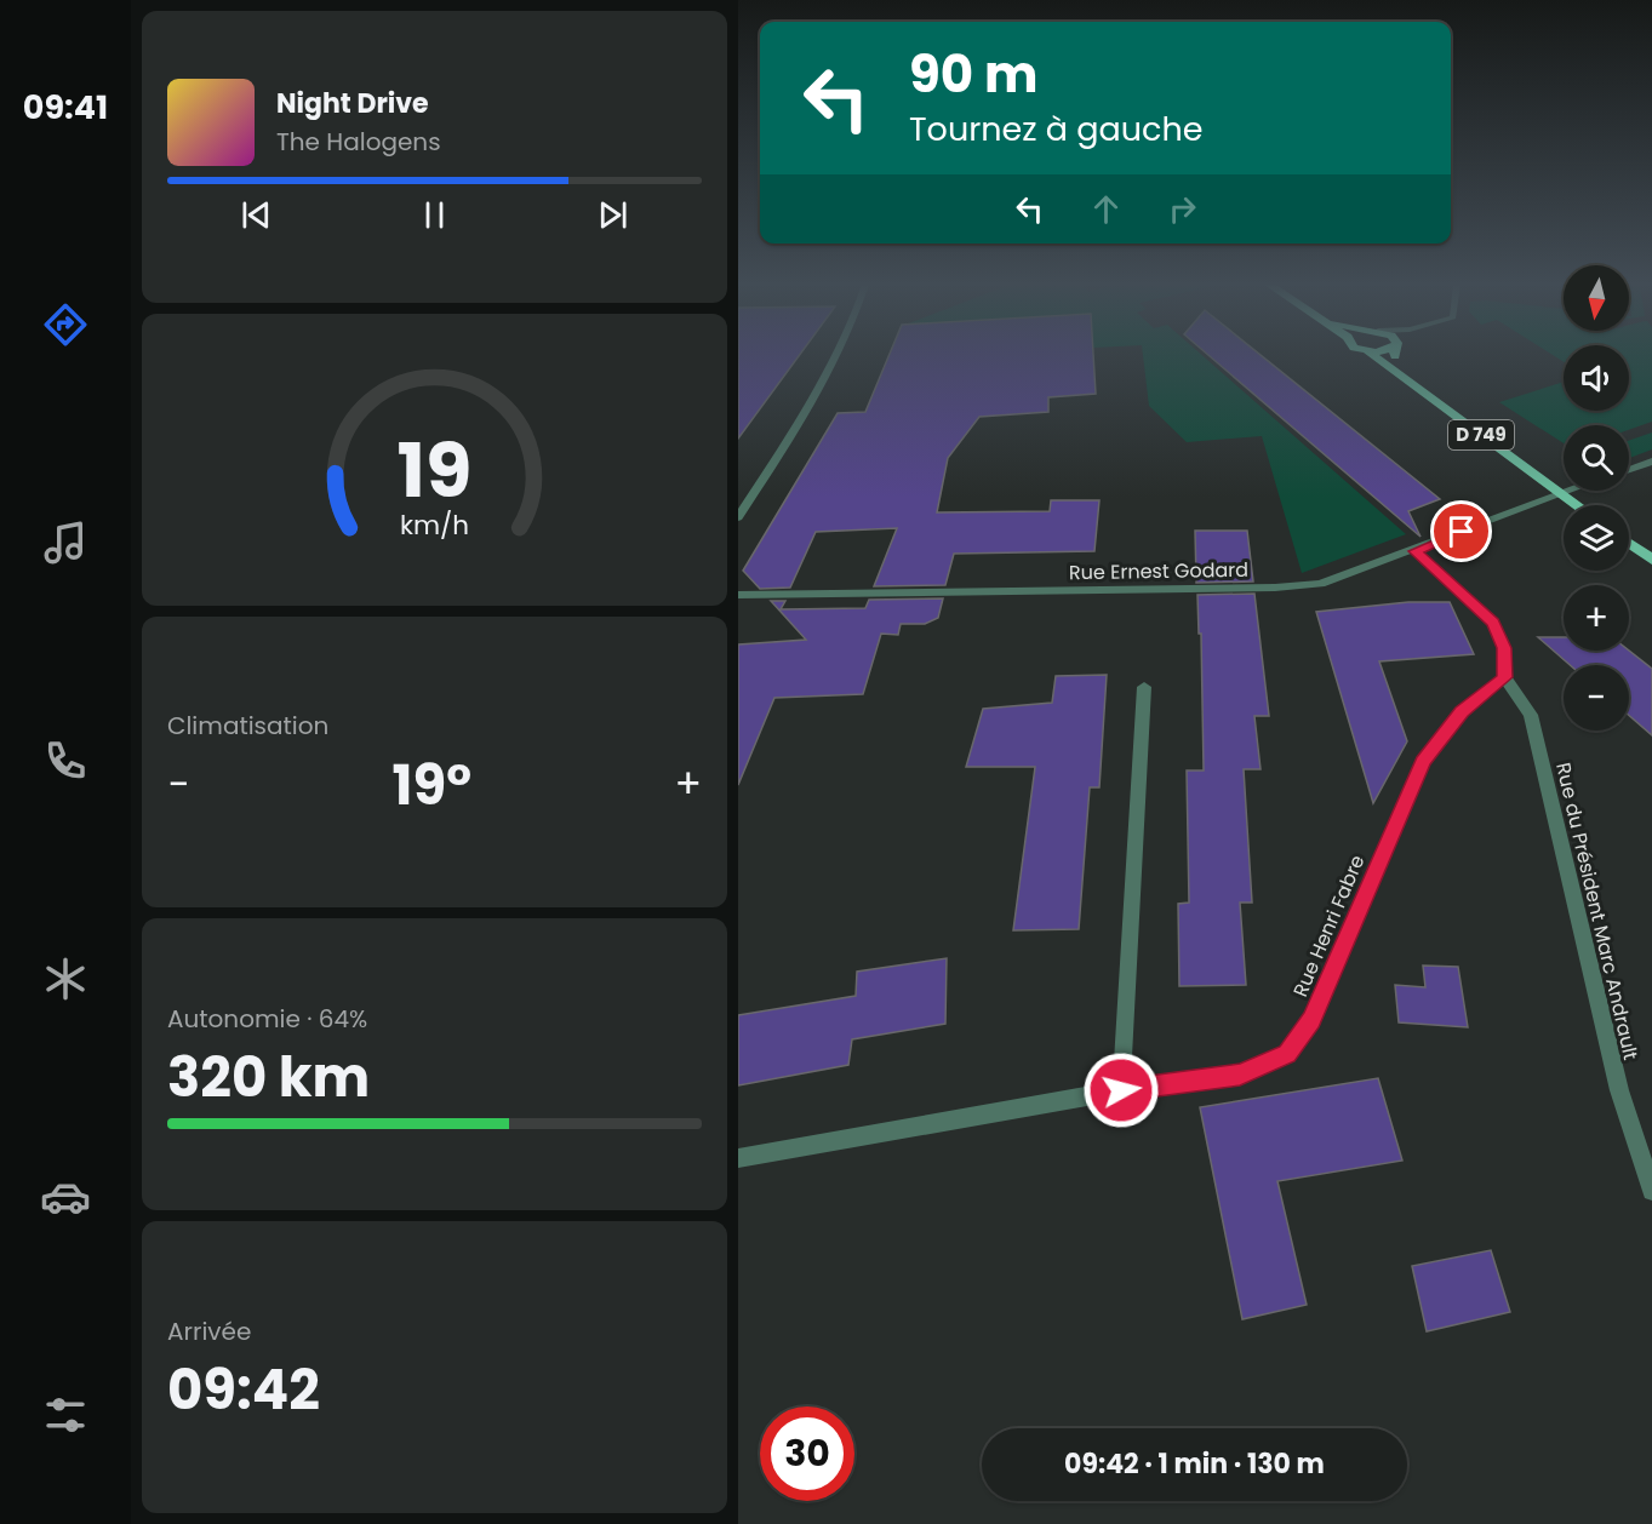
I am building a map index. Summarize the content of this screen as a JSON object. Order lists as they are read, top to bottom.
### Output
{
  "streets": {
    "main road": ["D 749"],
    "street": ["Rue Ernest Godard", "Rue du Président Marc Andrault", "Rue Henri Fabre"]
  },
  "crossings": [
    ["D 749", "Rue Ernest Godard"],
    ["Rue Ernest Godard", "Rue du Président Marc Andrault"],
    ["Rue du Président Marc Andrault", "Rue Henri Fabre"]
  ],
  "north": "bottom",
  "page": {
    "tabs": "09:41",
    "turn": ["90 m", "Tournez à gauche"],
    "song": ["Night Drive", "The Halogens"],
    "map_buttons": ["+", "−"],
    "tile": [
      "Climatisation",
      ["Autonomie · 64%", "320 km"],
      ["Arrivée", "09:42"]
    ],
    "heat": ["−", "19°", "+"],
    "limit": "30",
    "trip": "09:42 · 1 min · 130 m",
    "gauge": ["19", "km/h"]
  }
}
